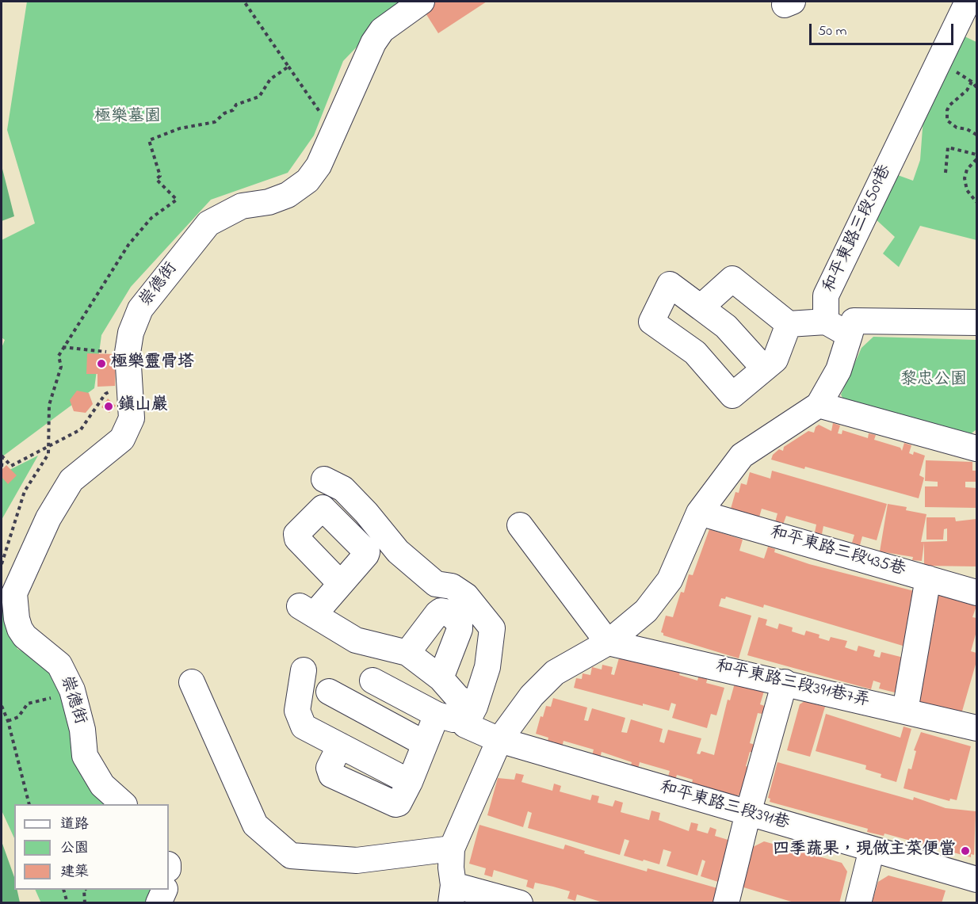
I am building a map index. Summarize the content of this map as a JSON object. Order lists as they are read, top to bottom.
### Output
{
  "streets": {
    "street": [
      "和平東路三段509巷",
      "崇德街",
      "和平東路三段435巷",
      "和平東路三段391巷7弄",
      "和平東路三段391巷"
    ]
  },
  "parks": ["極樂墓園", "黎忠公園"],
  "places": ["極樂靈骨塔", "鎮山巖", "四季蔬果，現做主菜便當"],
  "legend": ["道路", "公園", "建築"],
  "scale_bar": "50 m"
}
